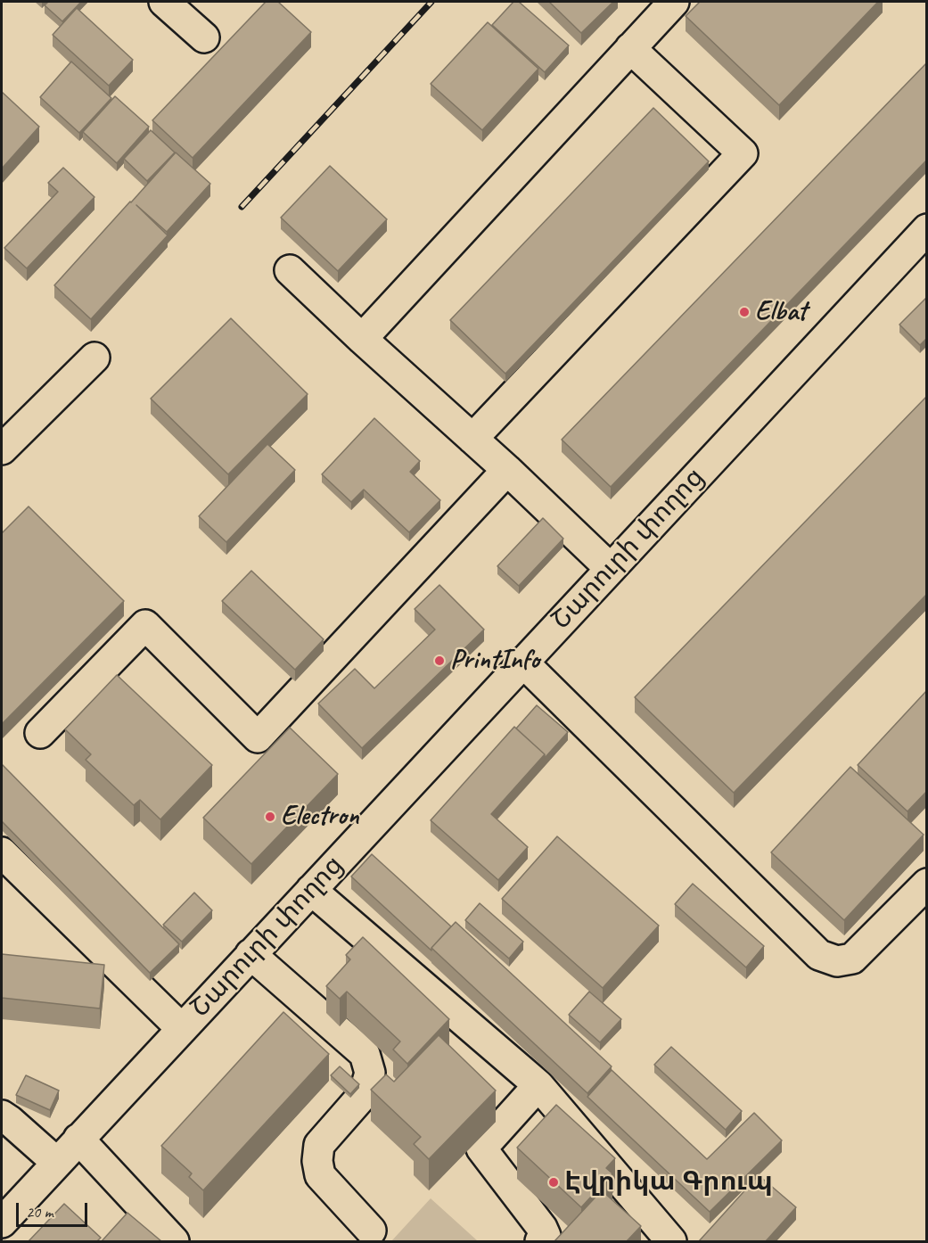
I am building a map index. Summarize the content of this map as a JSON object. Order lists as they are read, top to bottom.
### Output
{
  "streets": {
    "street": ["Շարուրի փողոց"]
  },
  "places": [
    "Elbat",
    "PrintInfo",
    "Electron",
    "Էվրիկա Գրուպ"
  ],
  "scale_bar": "20 m"
}
